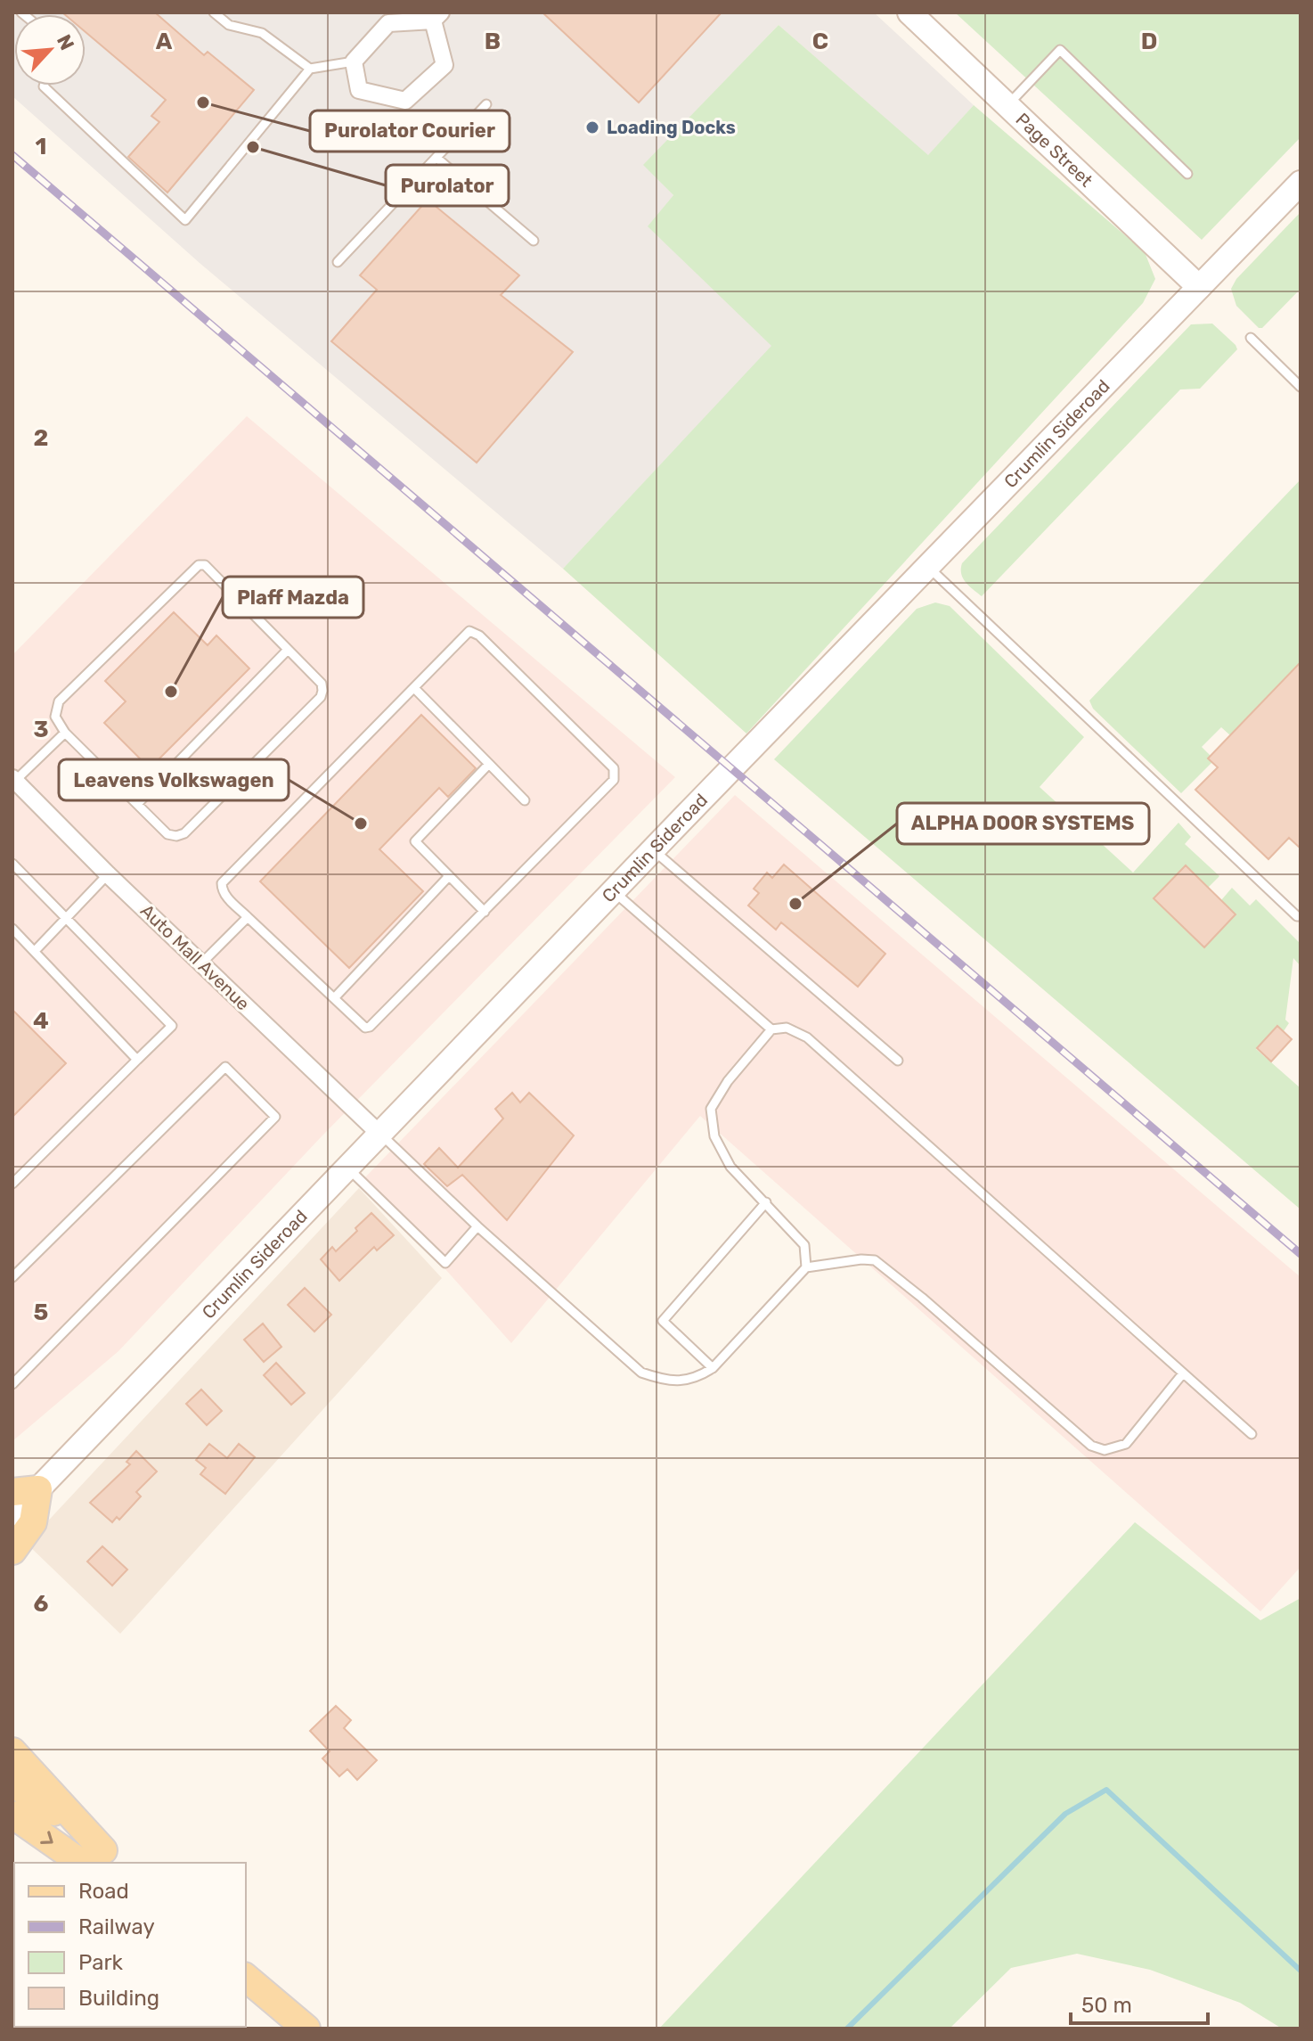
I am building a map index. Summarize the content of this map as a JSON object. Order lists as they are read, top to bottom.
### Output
{
  "streets": {
    "street": ["Page Street", "Crumlin Sideroad", "Auto Mall Avenue"]
  },
  "crossings": [
    ["Page Street", "Crumlin Sideroad"],
    ["Crumlin Sideroad", "Auto Mall Avenue"]
  ],
  "places": [
    "Purolator Courier",
    "Loading Docks",
    "Purolator",
    "Plaff Mazda",
    "Leavens Volkswagen",
    "ALPHA DOOR SYSTEMS"
  ],
  "legend": [
    "Road",
    "Railway",
    "Park",
    "Building"
  ],
  "scale_bar": "50 m",
  "north": "top right",
  "grid": {
    "columns": [
      "A",
      "B",
      "C",
      "D"
    ],
    "rows": [
      "1",
      "2",
      "3",
      "4",
      "5",
      "6"
    ]
  }
}
